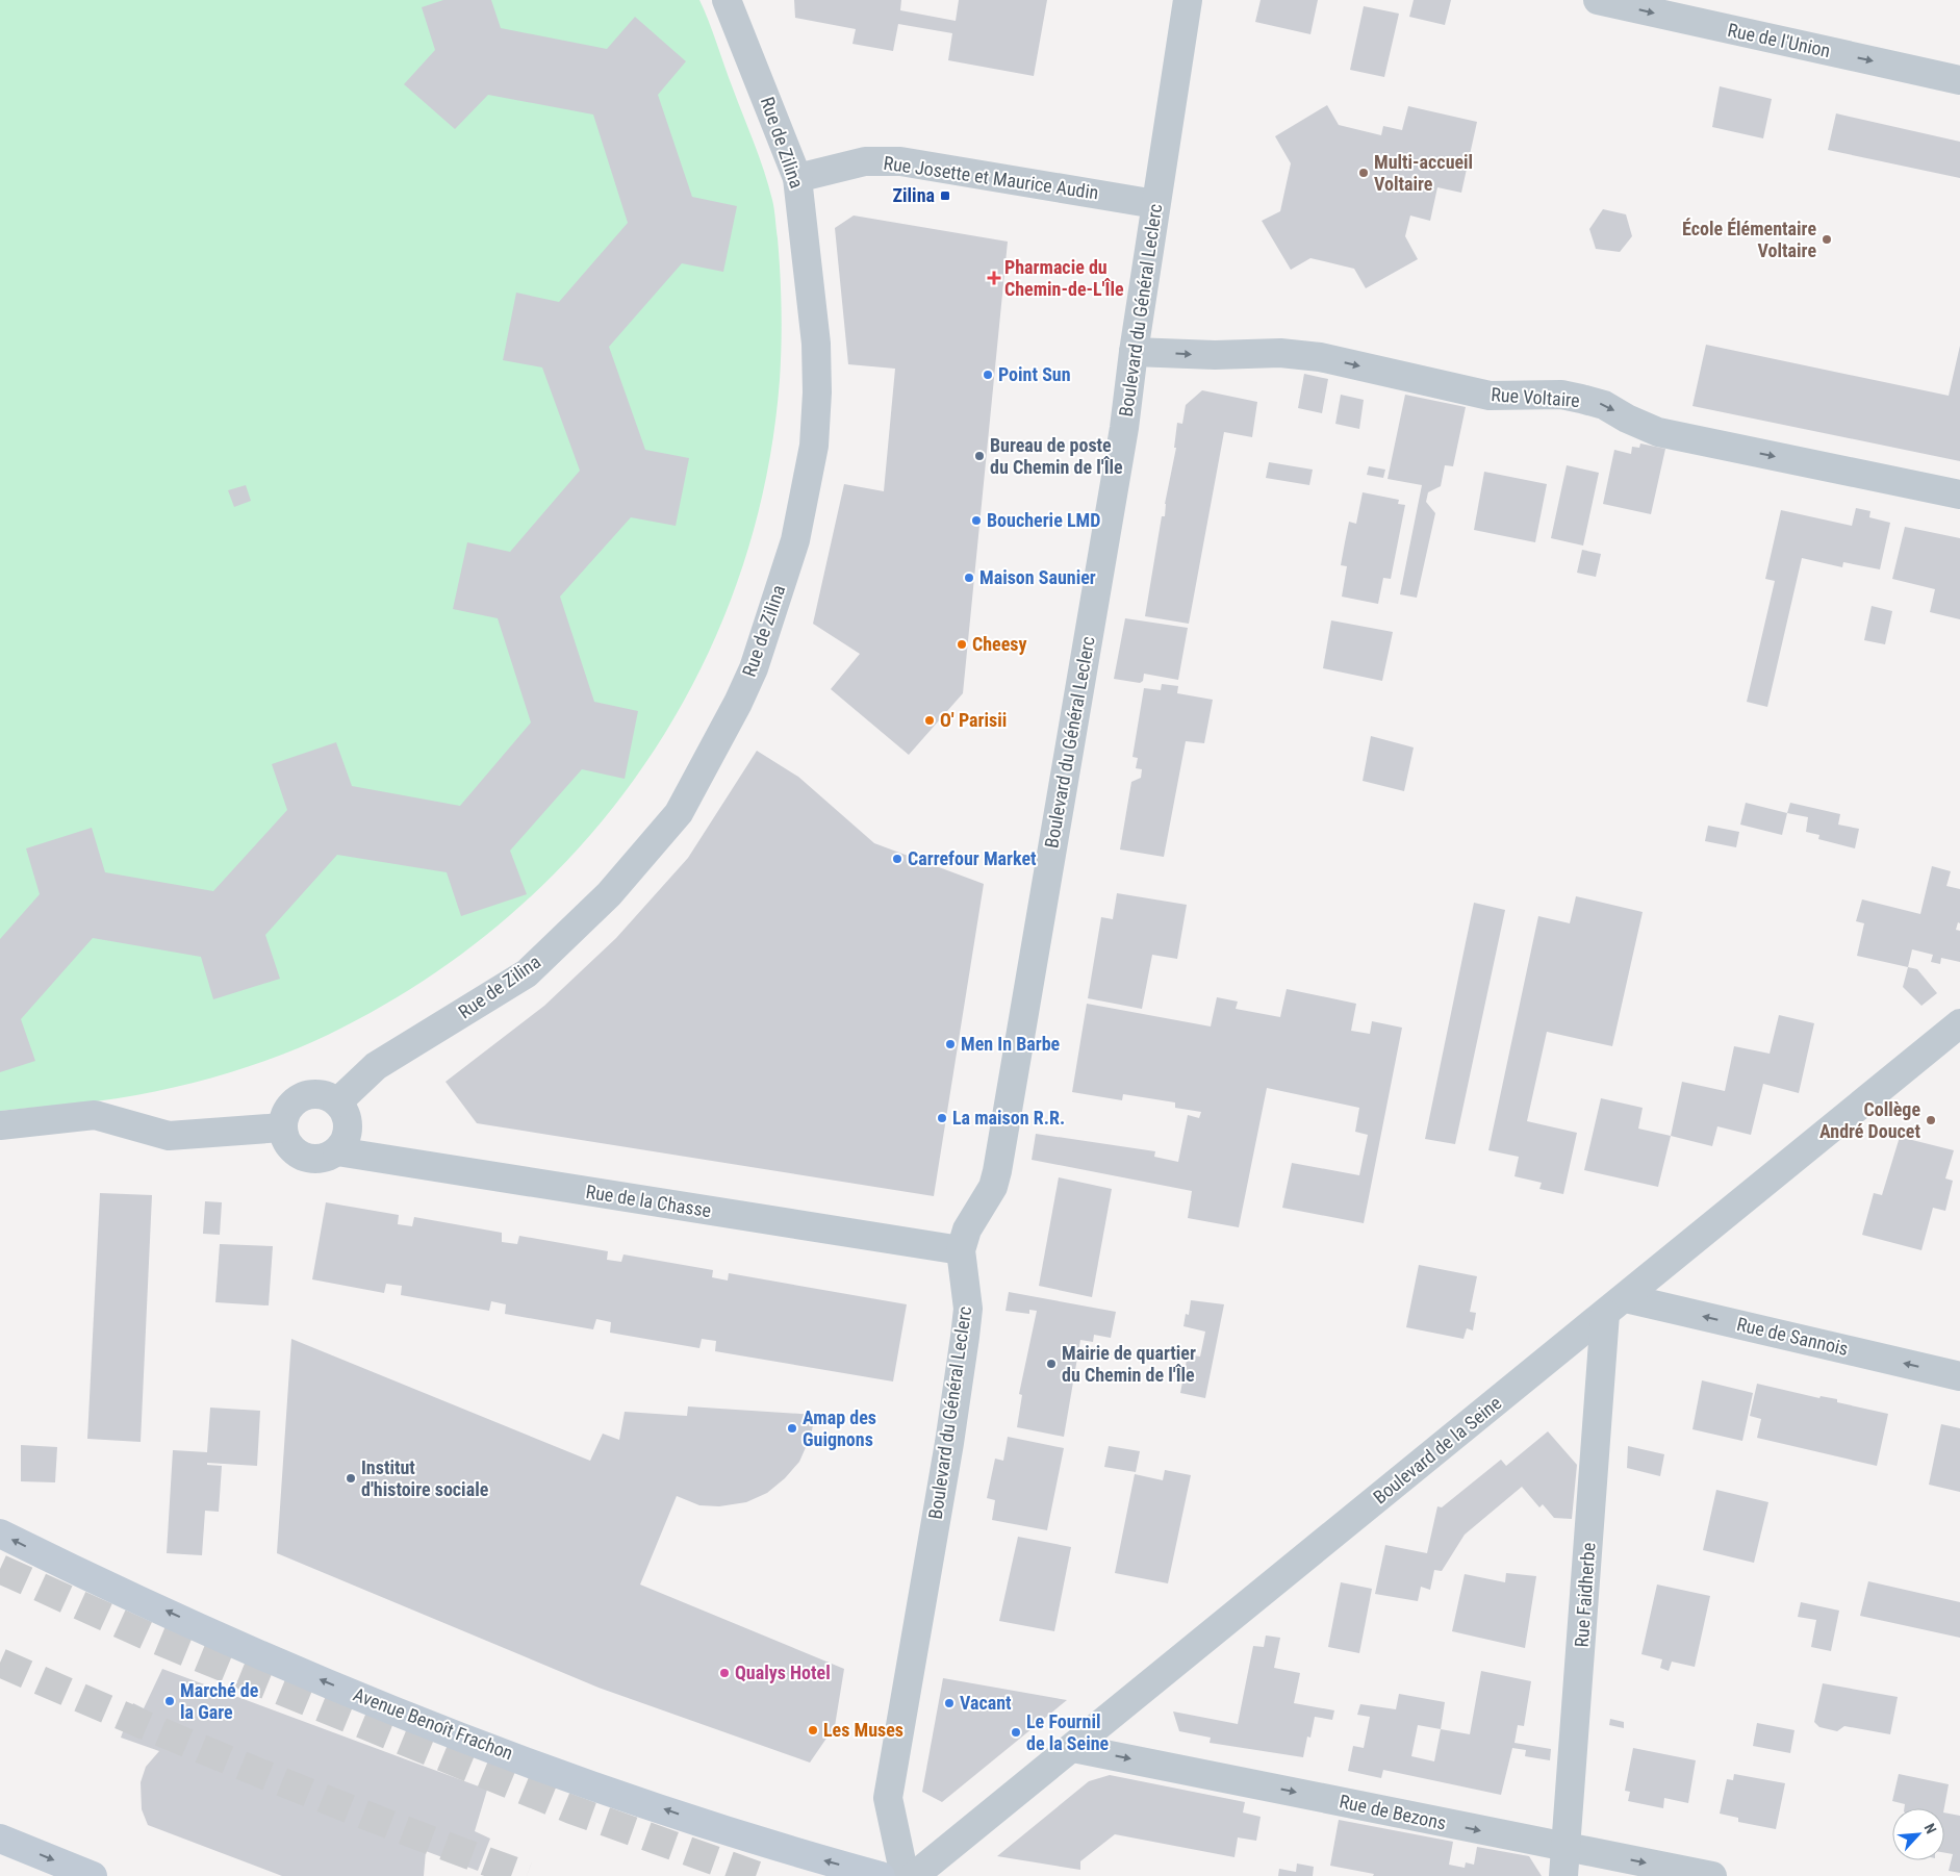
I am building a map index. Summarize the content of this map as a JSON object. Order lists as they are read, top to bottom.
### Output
{
  "streets": {
    "main road": ["Avenue Benoît Frachon"],
    "street": [
      "Rue de l'Union",
      "Rue de Zilina",
      "Rue Josette et Maurice Audin",
      "Boulevard du Général Leclerc",
      "Rue Voltaire",
      "Rue de la Chasse",
      "Rue de Sannois",
      "Boulevard de la Seine",
      "Rue Faidherbe",
      "Rue de Bezons"
    ]
  },
  "crossings": [
    ["Rue de Zilina", "Rue Josette et Maurice Audin"],
    ["Rue de Zilina", "Rue de la Chasse"],
    ["Rue Josette et Maurice Audin", "Boulevard du Général Leclerc"],
    ["Boulevard du Général Leclerc", "Rue Voltaire"],
    ["Boulevard du Général Leclerc", "Rue de la Chasse"],
    ["Rue de Sannois", "Boulevard de la Seine"],
    ["Rue de Sannois", "Rue Faidherbe"],
    ["Boulevard de la Seine", "Rue Faidherbe"],
    ["Boulevard de la Seine", "Rue de Bezons"],
    ["Rue Faidherbe", "Rue de Bezons"]
  ],
  "one_way": [
    "Rue de l'Union",
    "Rue Voltaire",
    "Rue de Sannois",
    "Avenue Benoît Frachon",
    "Rue de Bezons"
  ],
  "places": {
    "other": [
      "Multi-accueil Voltaire",
      "École Élémentaire Voltaire",
      "Point Sun",
      "Bureau de poste du Chemin de l'Île",
      "Boucherie LMD",
      "Maison Saunier",
      "Cheesy",
      "O' Parisii",
      "Carrefour Market",
      "Men In Barbe",
      "La maison R.R.",
      "Collège André Doucet",
      "Mairie de quartier du Chemin de l'Île",
      "Amap des Guignons",
      "Institut d'histoire sociale",
      "Qualys Hotel",
      "Marché de la Gare",
      "Vacant",
      "Les Muses",
      "Le Fournil de la Seine"
    ],
    "transit": ["Zilina"],
    "health": ["Pharmacie du Chemin-de-L'Île"]
  },
  "north": "top right"
}
